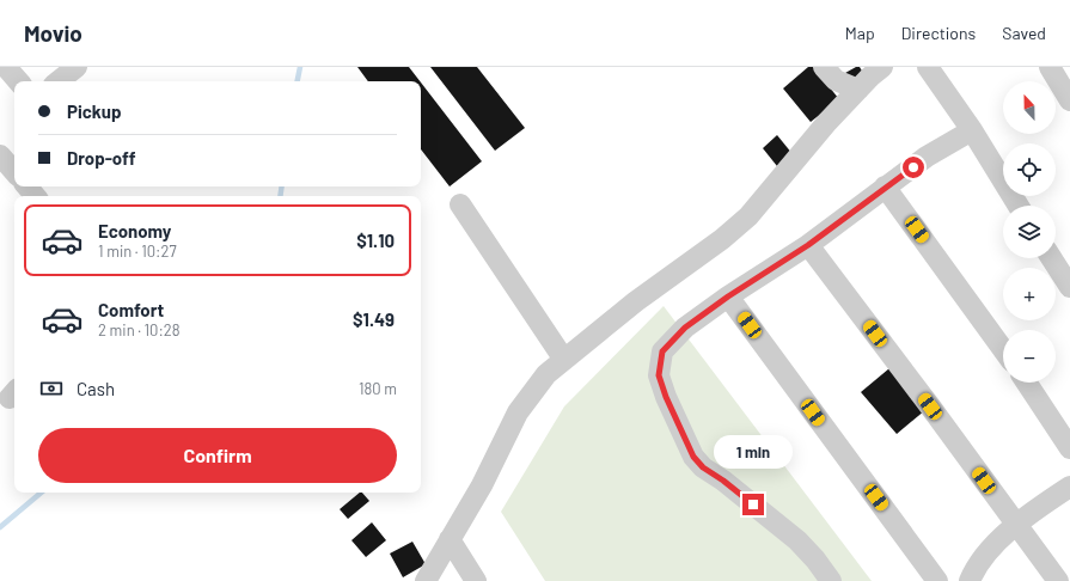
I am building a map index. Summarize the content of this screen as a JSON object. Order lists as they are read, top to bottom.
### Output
{
  "north": "top",
  "page": {
    "header": "Movio",
    "nav": ["Map", "Directions", "Saved"],
    "map_buttons": ["+", "−"],
    "banner": ["Pickup", "Drop-off"],
    "list": [
      {
        "name": "Economy",
        "note": "1 min · 10:27",
        "value": "$1.10"
      },
      {
        "name": "Comfort",
        "note": "2 min · 10:28",
        "value": "$1.49"
      }
    ],
    "pay": ["Cash", "180 m"],
    "buttons": "Confirm",
    "bubble": "1 min"
  }
}
